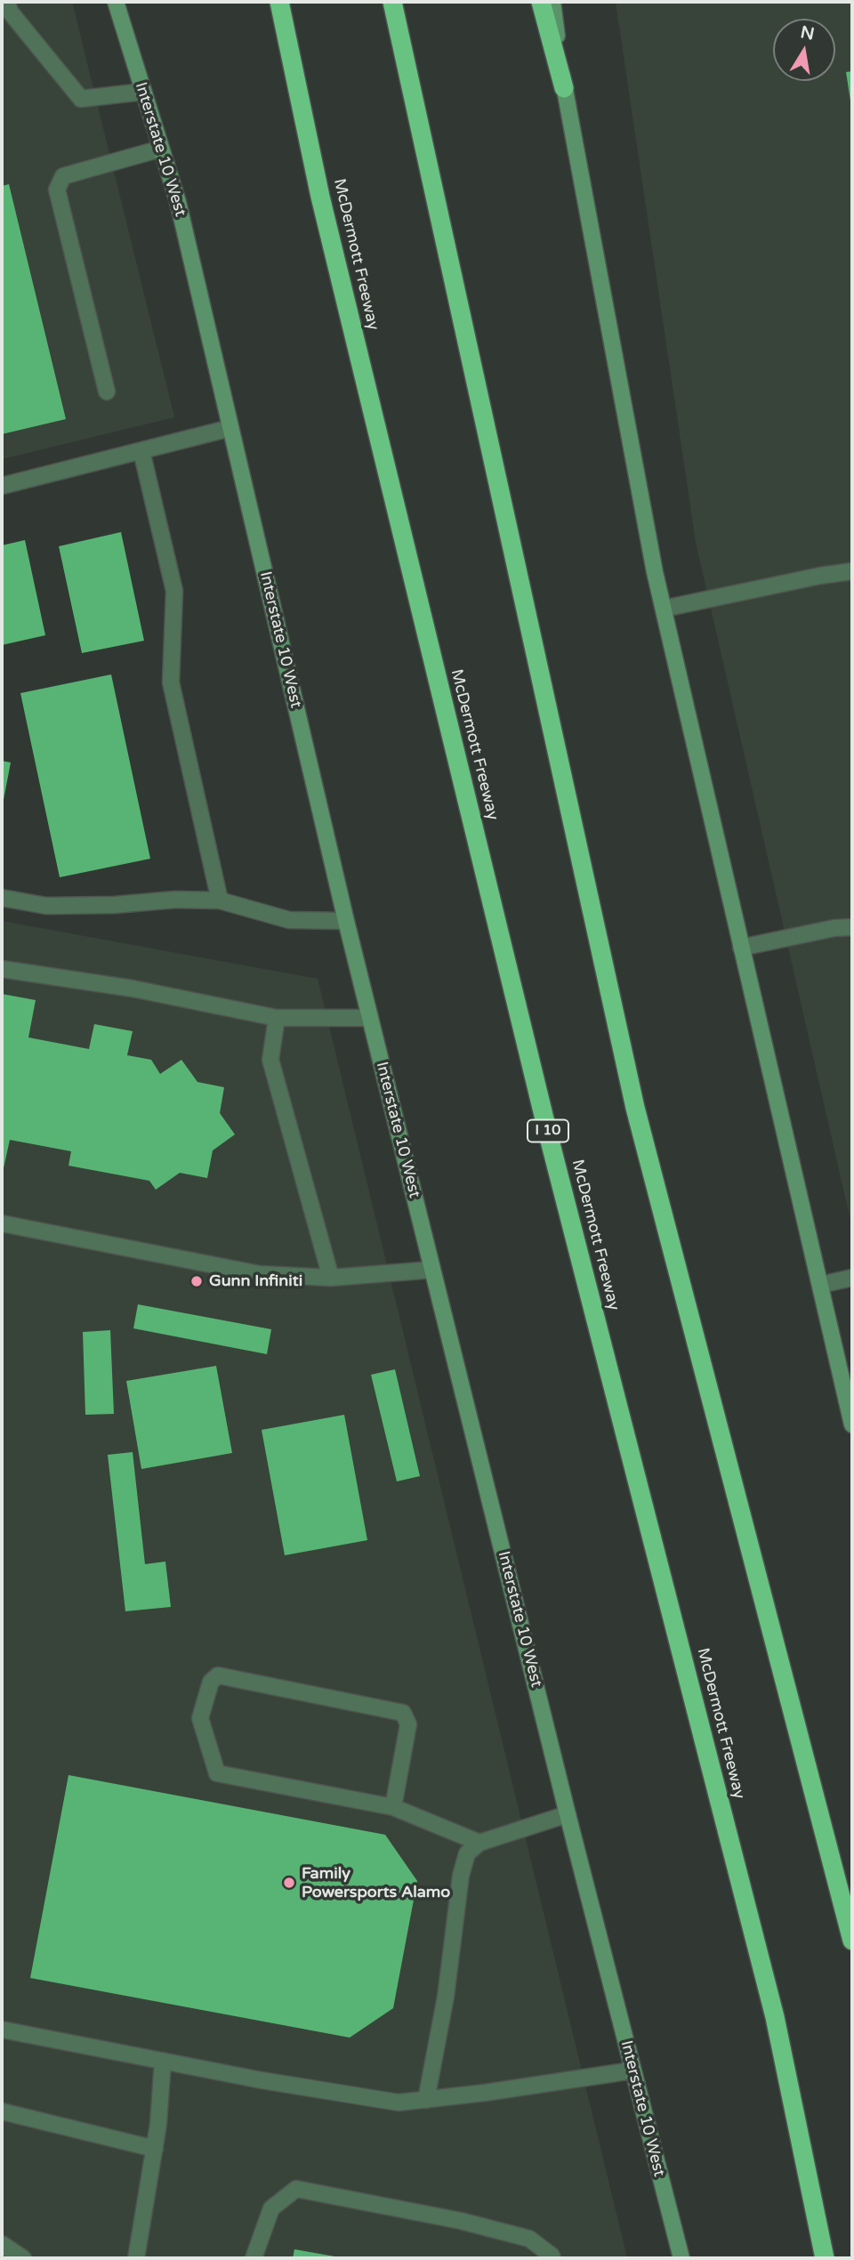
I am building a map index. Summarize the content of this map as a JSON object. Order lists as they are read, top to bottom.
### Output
{
  "streets": {
    "highway": ["McDermott Freeway", "I 10"],
    "main road": ["Interstate 10 West"]
  },
  "places": ["Gunn Infiniti", "Family Powersports Alamo"],
  "north": "top"
}
